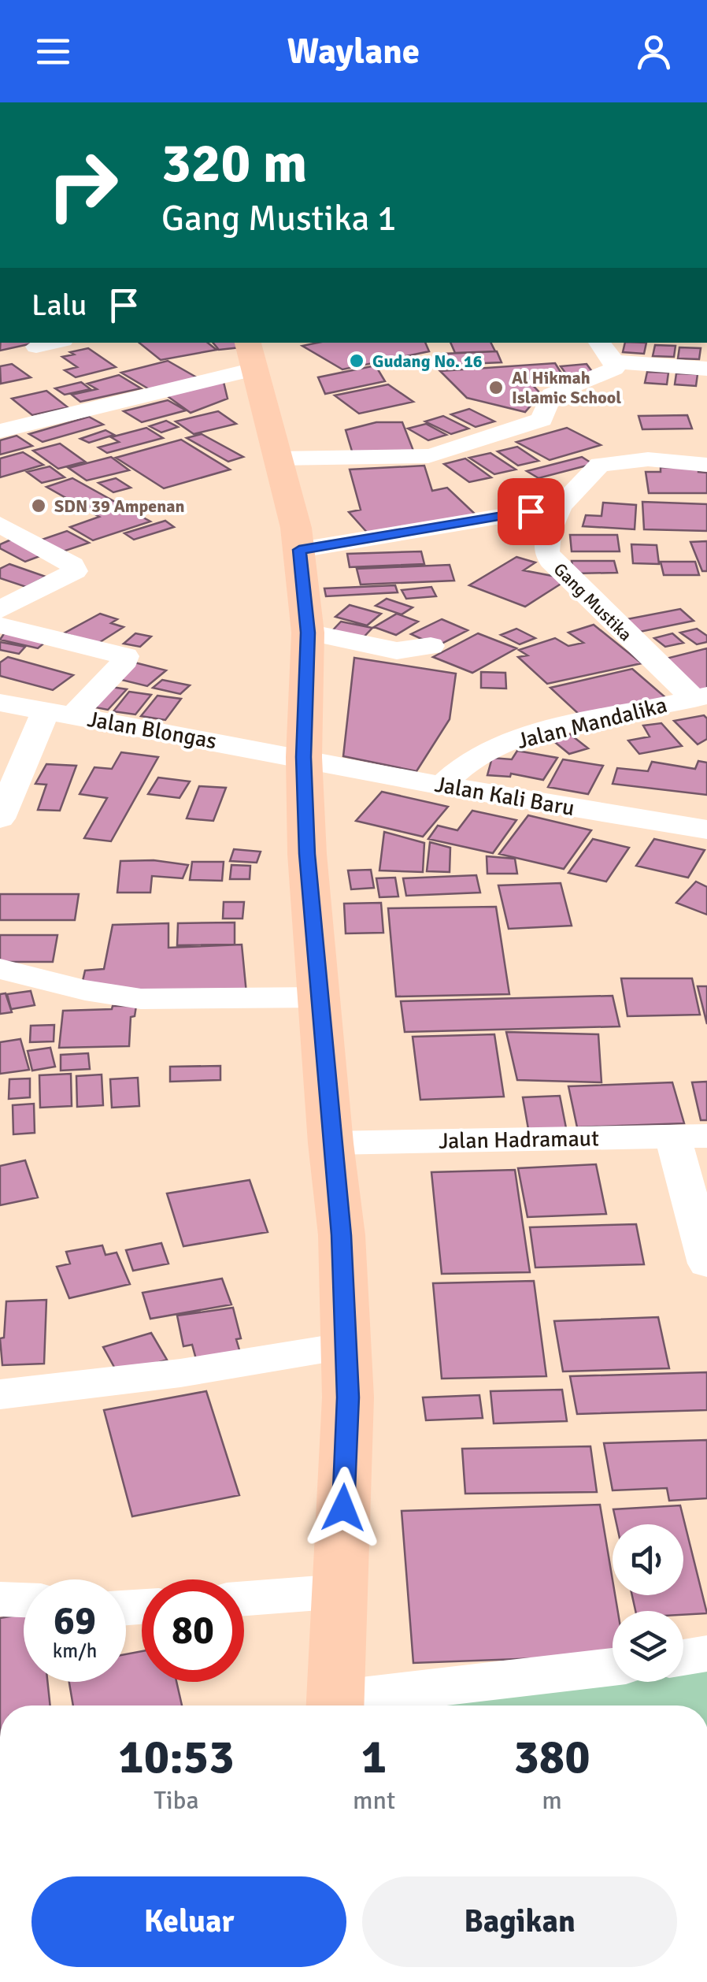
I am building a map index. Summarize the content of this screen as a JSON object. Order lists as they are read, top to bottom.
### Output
{
  "streets": {
    "street": [
      "Gang Mustika",
      "Jalan Mandalika",
      "Jalan Blongas",
      "Jalan Kali Baru",
      "Jalan Hadramaut"
    ]
  },
  "crossings": [
    ["Gang Mustika", "Jalan Mandalika"],
    ["Jalan Mandalika", "Jalan Kali Baru"],
    ["Jalan Blongas", "Jalan Kali Baru"]
  ],
  "places": ["Gudang No. 16", "Al Hikmah Islamic School", "SDN 39 Ampenan"],
  "page": {
    "header": "Waylane",
    "turn": ["320 m", "Gang Mustika 1"],
    "then": "Lalu",
    "speed": "69 km/h",
    "limit": "80",
    "eta": [
      "10:53",
      "Tiba",
      "1",
      "mnt",
      "380",
      "m"
    ],
    "buttons": ["Keluar", "Bagikan"]
  }
}
